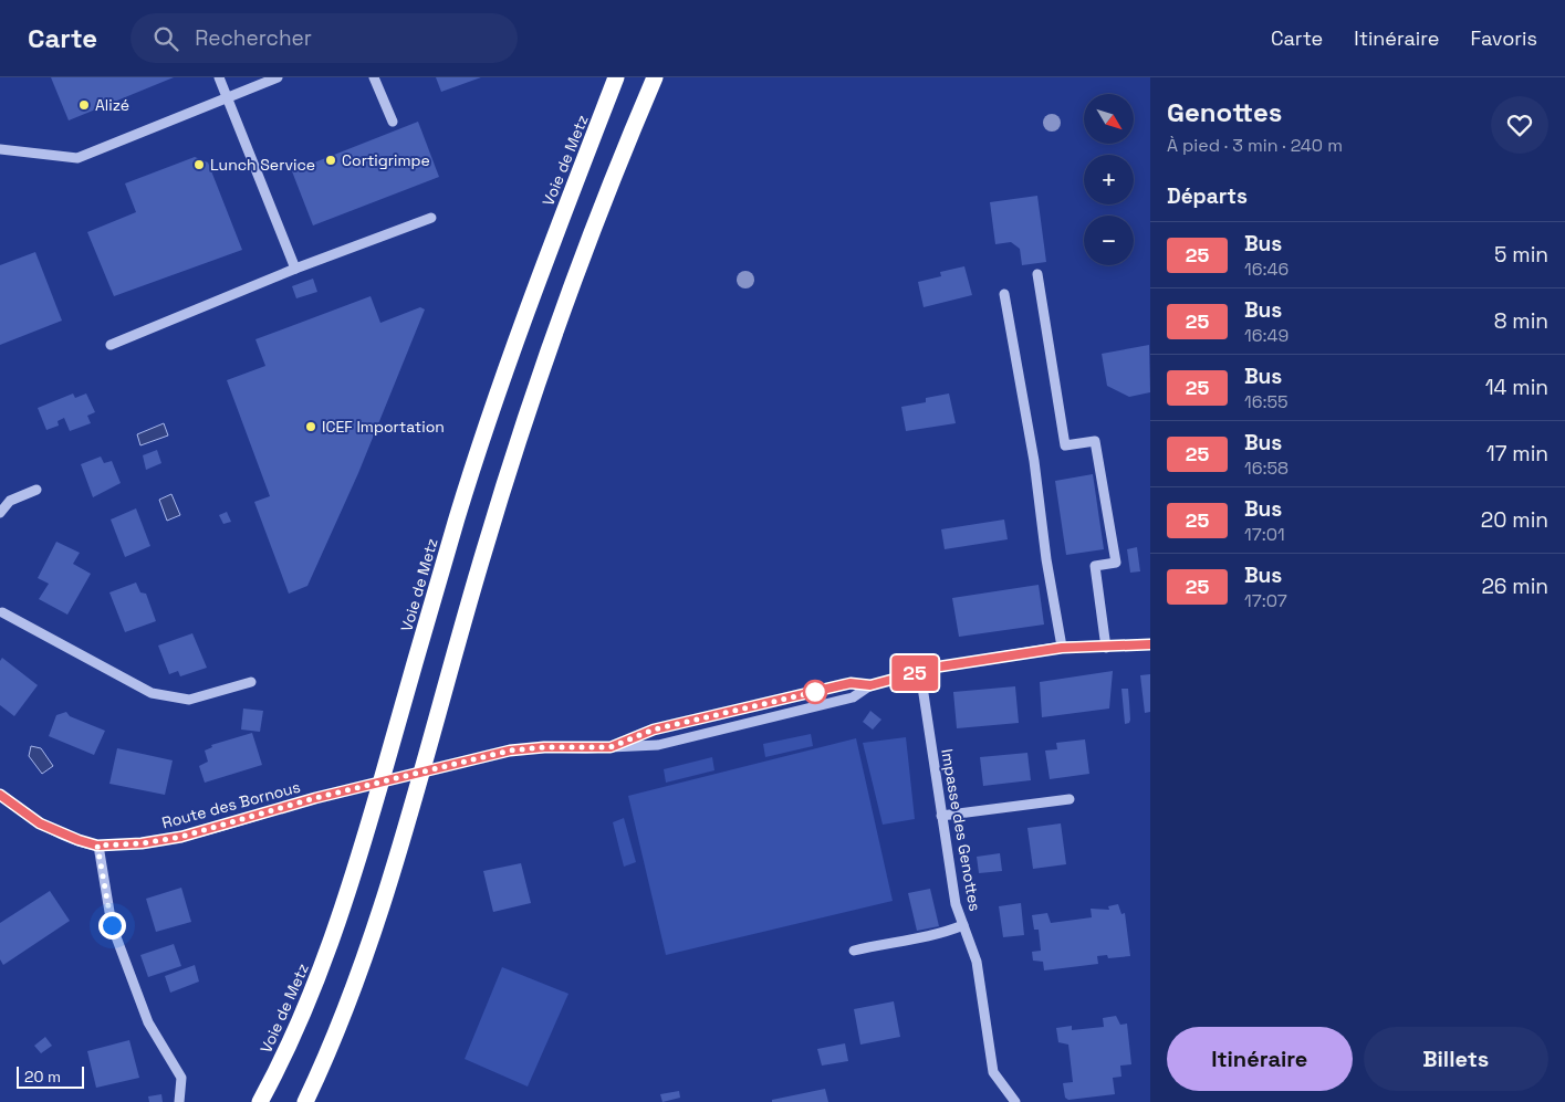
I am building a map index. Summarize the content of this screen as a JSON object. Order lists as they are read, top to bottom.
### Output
{
  "streets": {
    "highway": ["Voie de Metz"],
    "street": ["Route des Bornous", "Impasse des Genottes"]
  },
  "crossings": [
    ["Route des Bornous", "Impasse des Genottes"]
  ],
  "places": [
    "Alizé",
    "Cortigrimpe",
    "Lunch Service",
    "ICEF Importation"
  ],
  "lines": ["bus line 25"],
  "scale_bar": "20 m",
  "north": "bottom right",
  "page": {
    "header": "Carte",
    "search": "Rechercher",
    "nav": ["Carte", "Itinéraire", "Favoris"],
    "on_map": "25",
    "heading": [
      ["Genottes", "À pied · 3 min · 240 m"],
      "Départs"
    ],
    "map_buttons": ["+", "−"],
    "list": [
      {
        "mark": "25",
        "name": "Bus",
        "note": "16:46",
        "value": "5 min"
      },
      {
        "mark": "25",
        "name": "Bus",
        "note": "16:49",
        "value": "8 min"
      },
      {
        "mark": "25",
        "name": "Bus",
        "note": "16:55",
        "value": "14 min"
      },
      {
        "mark": "25",
        "name": "Bus",
        "note": "16:58",
        "value": "17 min"
      },
      {
        "mark": "25",
        "name": "Bus",
        "note": "17:01",
        "value": "20 min"
      },
      {
        "mark": "25",
        "name": "Bus",
        "note": "17:07",
        "value": "26 min"
      }
    ],
    "buttons": ["Itinéraire", "Billets"],
    "scale": "20 m"
  }
}
